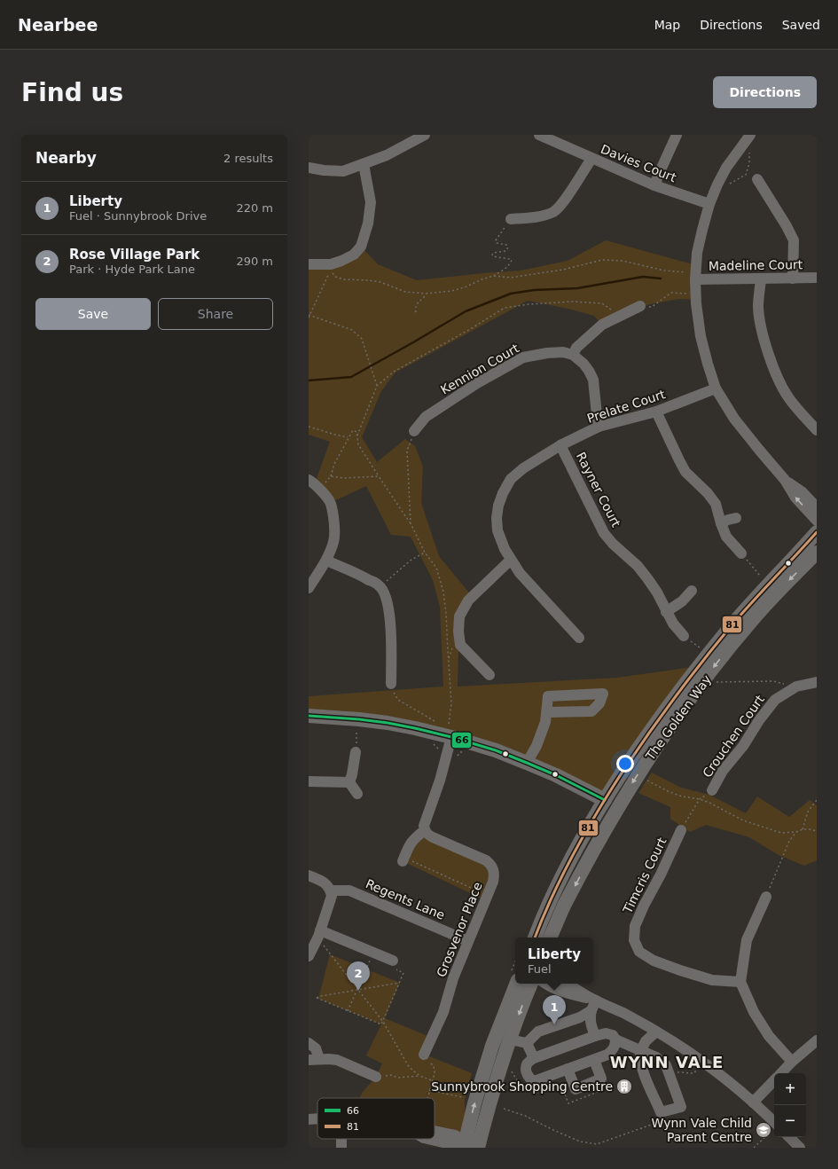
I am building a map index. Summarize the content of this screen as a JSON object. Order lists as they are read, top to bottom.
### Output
{
  "streets": {
    "main road": ["The Golden Way"],
    "street": [
      "Davies Court",
      "Madeline Court",
      "Kennion Court",
      "Prelate Court",
      "Rayner Court",
      "Crouchen Court",
      "Timcris Court",
      "Regents Lane",
      "Grosvenor Place"
    ]
  },
  "crossings": [
    ["Prelate Court", "Rayner Court"],
    ["Regents Lane", "Grosvenor Place"]
  ],
  "districts": ["WYNN VALE"],
  "places": {
    "building": ["Sunnybrook Shopping Centre"],
    "school or university": ["Wynn Vale Child Parent Centre"]
  },
  "lines": ["transit line 81", "transit line 66"],
  "legend": ["66", "81"],
  "page": {
    "header": "Nearbee",
    "nav": ["Map", "Directions", "Saved"],
    "buttons": [
      "Directions",
      ["Save", "Share"]
    ],
    "title": "Find us",
    "heading": ["Nearby", "2 results"],
    "list": [
      {
        "mark": "1",
        "name": "Liberty",
        "note": "Fuel · Sunnybrook Drive",
        "value": "220 m"
      },
      {
        "mark": "2",
        "name": "Rose Village Park",
        "note": "Park · Hyde Park Lane",
        "value": "290 m"
      }
    ],
    "popup": ["Liberty", "Fuel"],
    "pins": ["2", "1"],
    "map_buttons": ["+", "−"]
  }
}
